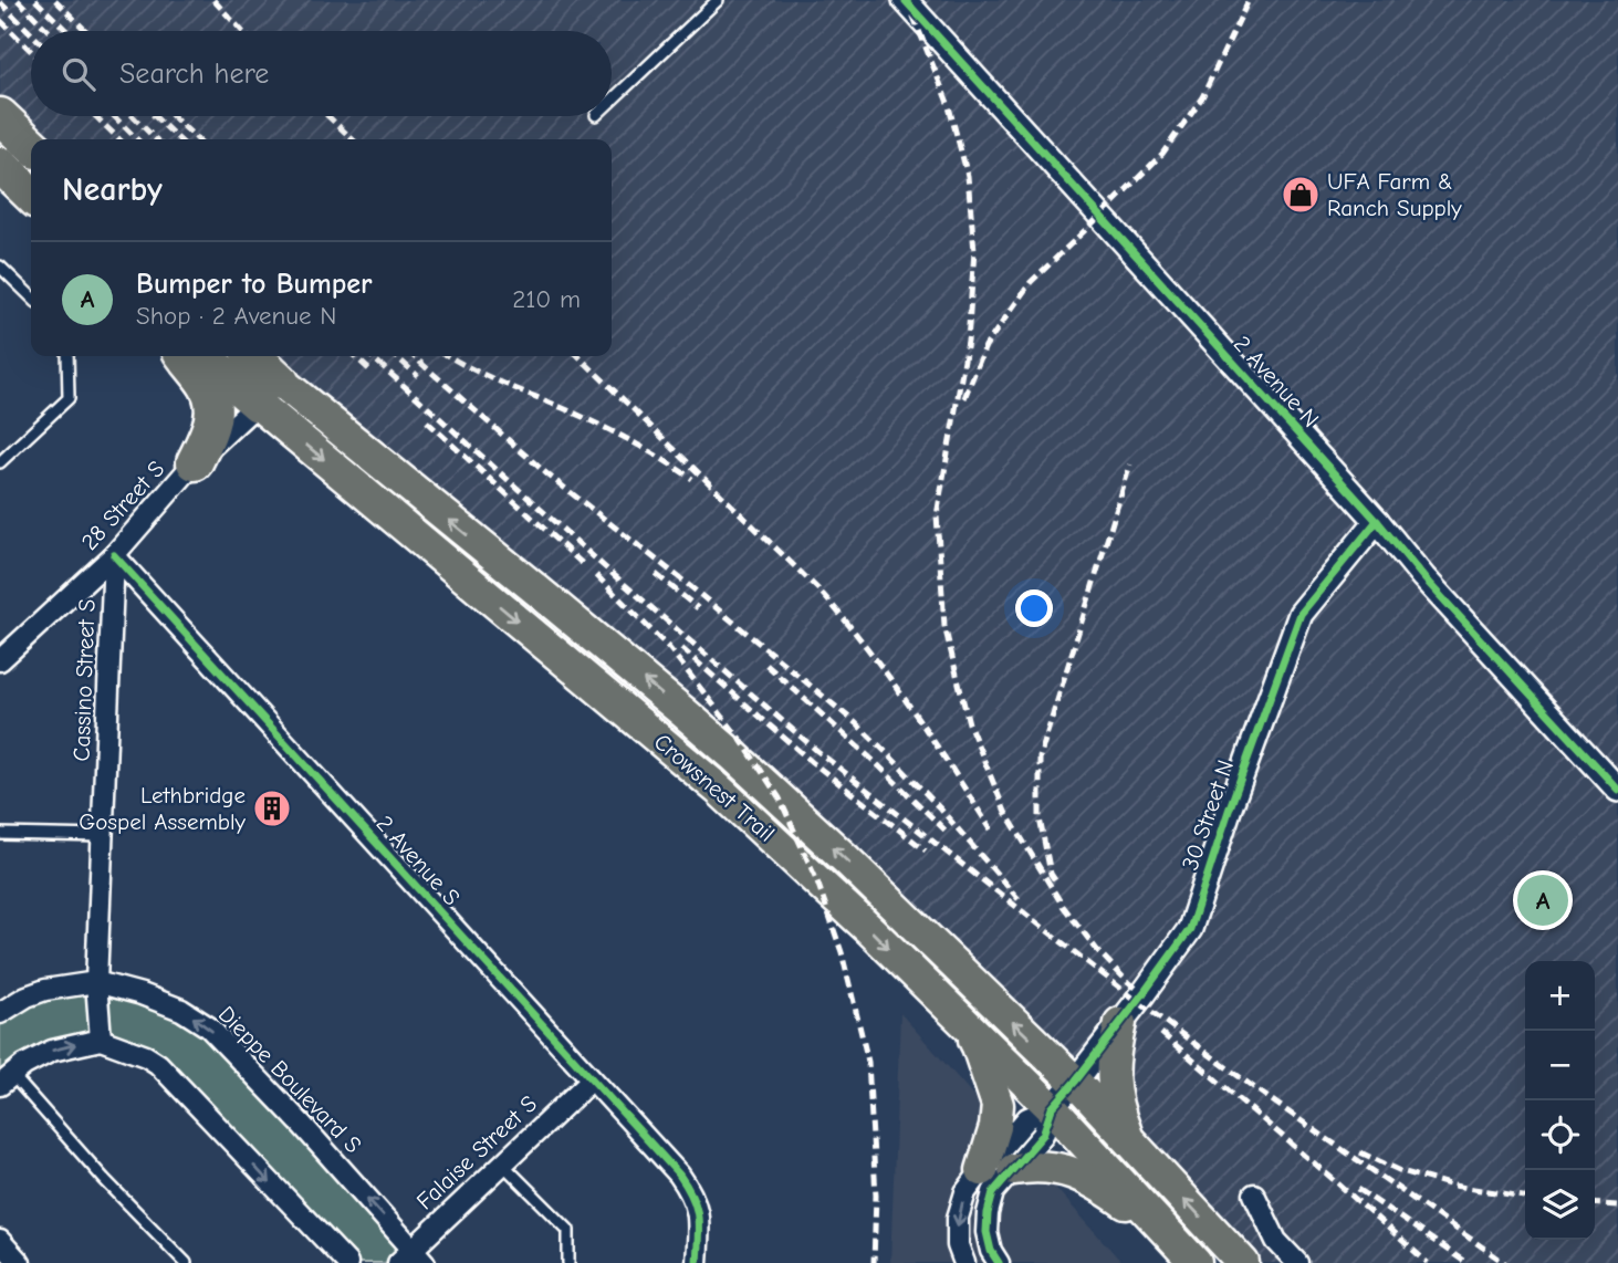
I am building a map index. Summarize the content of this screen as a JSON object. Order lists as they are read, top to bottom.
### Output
{
  "streets": {
    "highway": ["Crowsnest Trail"],
    "street": [
      "2 Avenue N",
      "28 Street S",
      "Cassino Street S",
      "30 Street N",
      "2 Avenue S",
      "Dieppe Boulevard S",
      "Falaise Street S"
    ]
  },
  "crossings": [
    ["2 Avenue N", "30 Street N"],
    ["28 Street S", "Cassino Street S"],
    ["28 Street S", "Crowsnest Trail"],
    ["28 Street S", "2 Avenue S"],
    ["Cassino Street S", "2 Avenue S"],
    ["Cassino Street S", "Dieppe Boulevard S"],
    ["Crowsnest Trail", "30 Street N"],
    ["2 Avenue S", "Falaise Street S"],
    ["Dieppe Boulevard S", "Falaise Street S"]
  ],
  "places": {
    "shop": ["UFA Farm & Ranch Supply"],
    "building": ["Lethbridge Gospel Assembly"]
  },
  "page": {
    "search": "Search here",
    "heading": "Nearby",
    "list": [
      {
        "mark": "A",
        "name": "Bumper to Bumper",
        "note": "Shop · 2 Avenue N",
        "value": "210 m"
      }
    ],
    "pins": "A",
    "map_buttons": ["+", "−"]
  }
}
